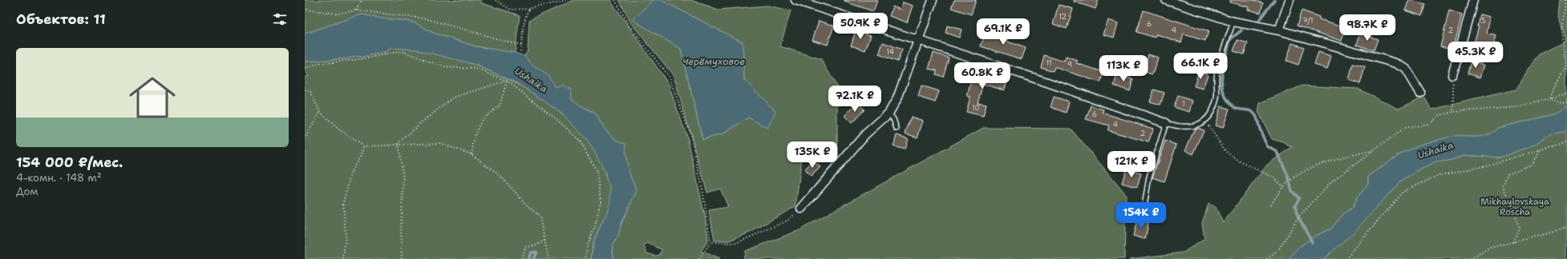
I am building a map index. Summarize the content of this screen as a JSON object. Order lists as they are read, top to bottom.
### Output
{
  "water": ["Черёмуховое", "Ushaika"],
  "parks": ["Mikhaylovskaya Roscha"],
  "house_numbers": [
    "12",
    "7/1",
    "5",
    "6",
    "4",
    "2",
    "14",
    "11",
    "9",
    "1",
    "10",
    "6",
    "4",
    "2"
  ],
  "page": {
    "heading": "Объектов: 11",
    "price": [
      "50.9K ₽",
      "98.7K ₽",
      "69.1K ₽",
      "45.3K ₽",
      "66.1K ₽",
      "113K ₽",
      "60.8K ₽",
      "72.1K ₽",
      "135K ₽",
      "121K ₽",
      "154K ₽"
    ],
    "list": [
      {
        "name": "154 000 ₽/мес.",
        "note": "4-комн. · 148 m² · Дом"
      }
    ]
  }
}
